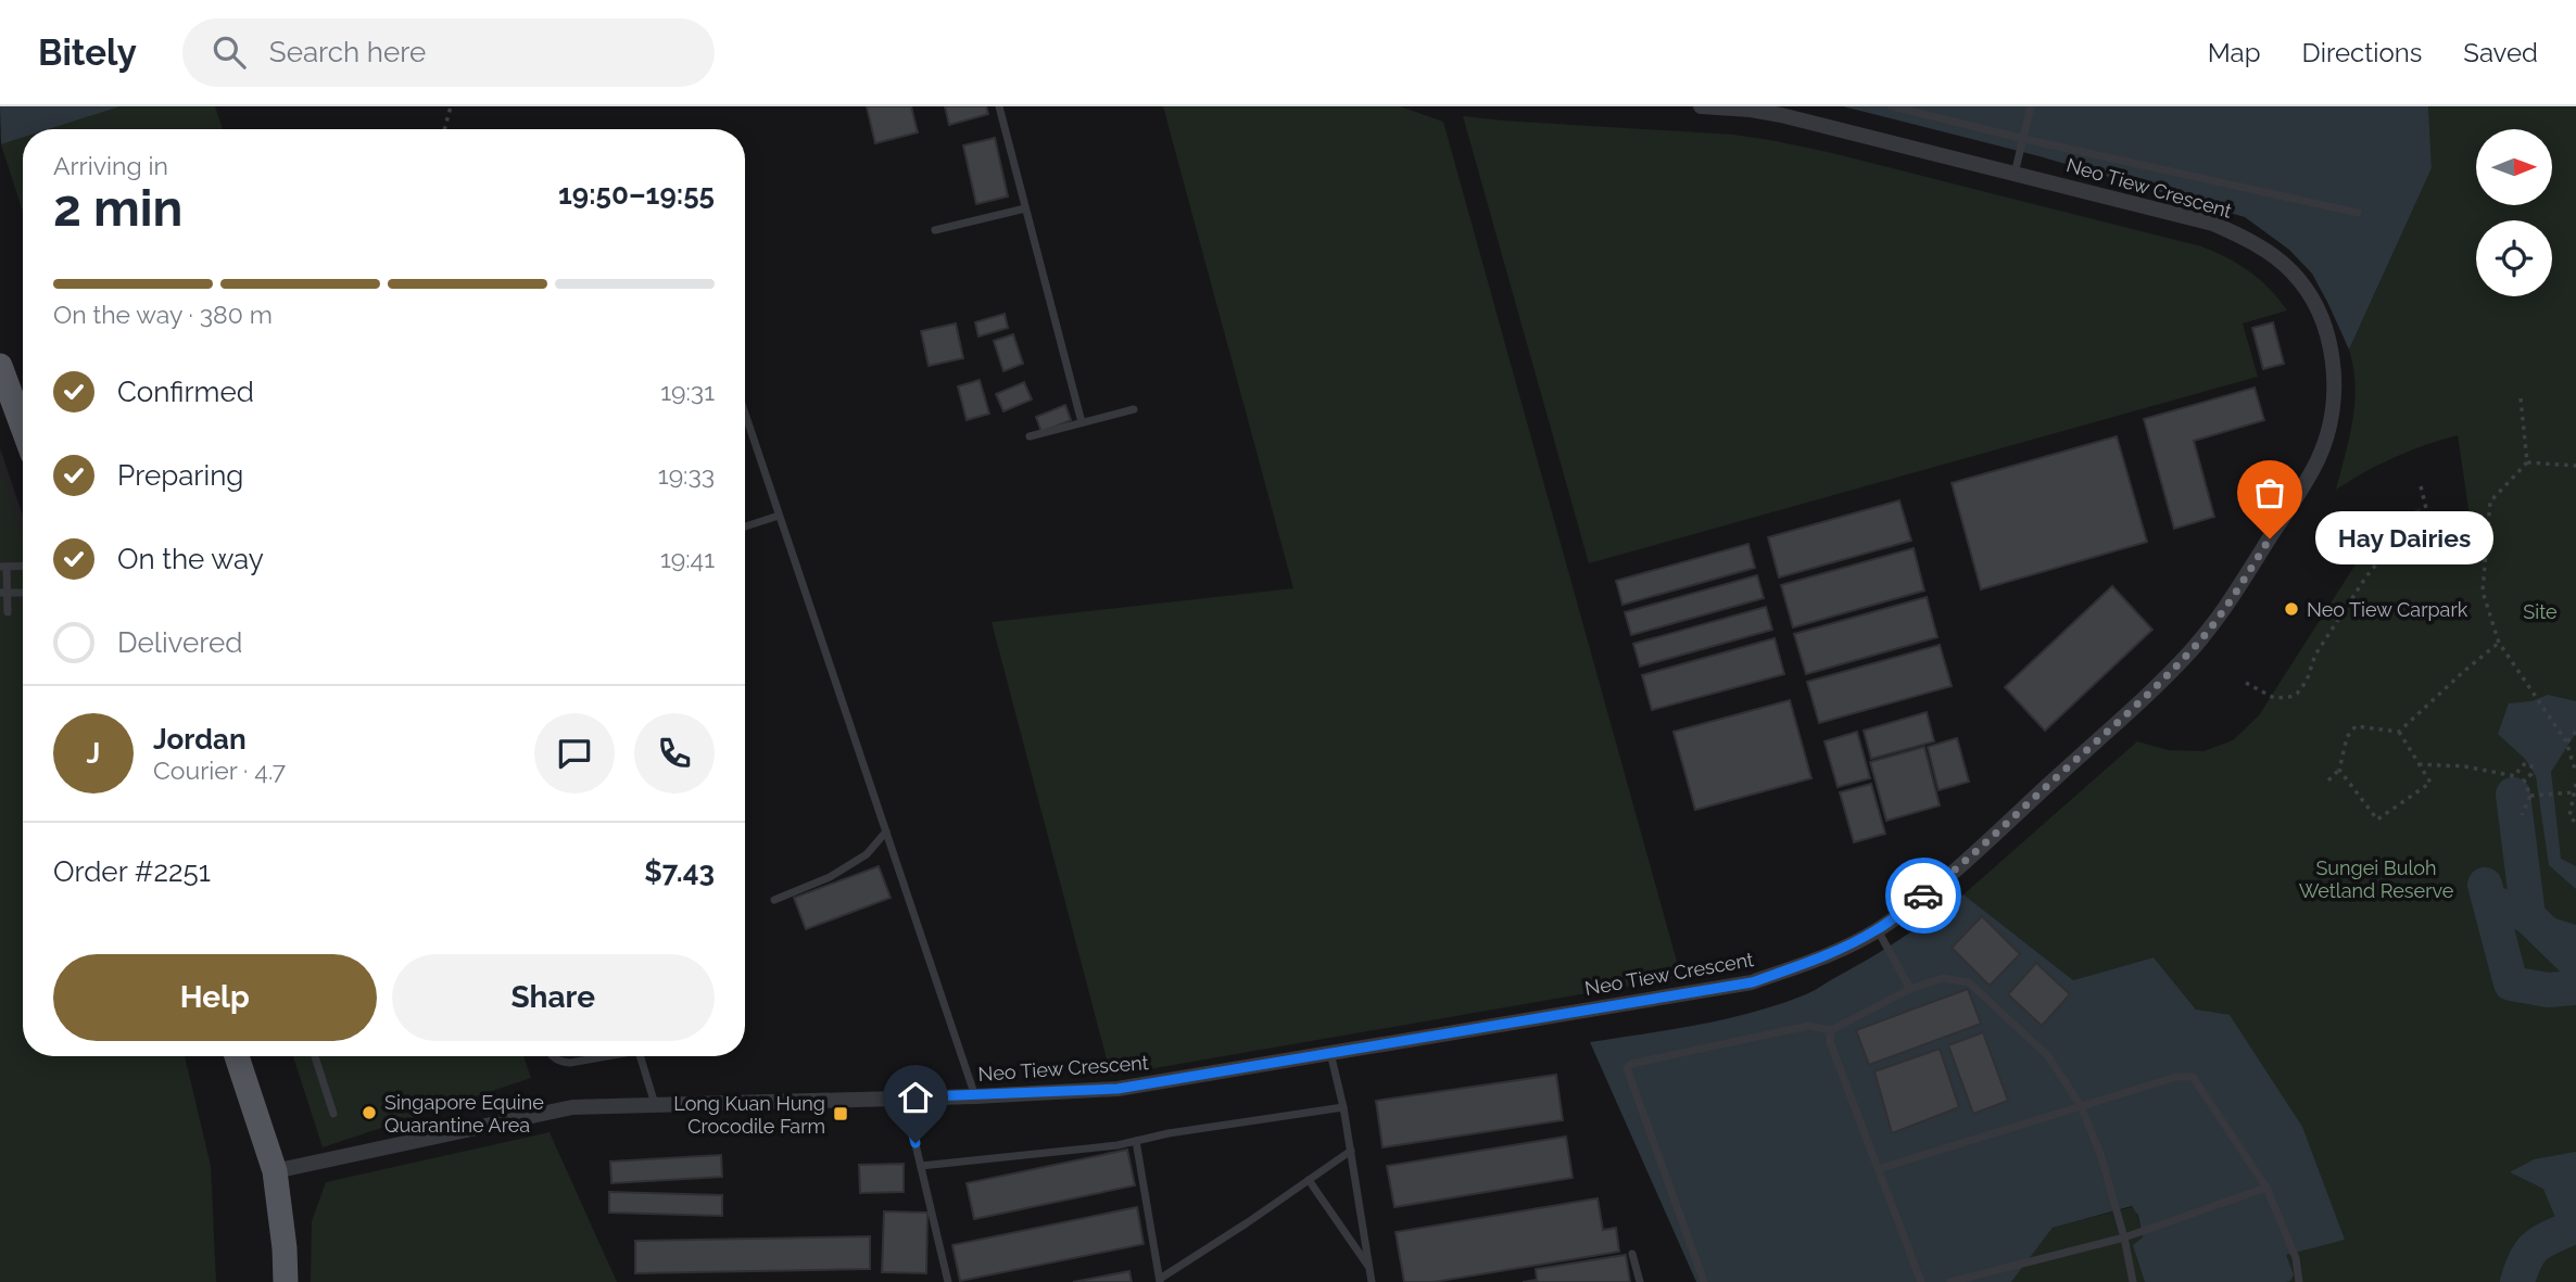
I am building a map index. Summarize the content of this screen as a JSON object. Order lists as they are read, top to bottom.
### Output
{
  "streets": {
    "street": ["Neo Tiew Crescent"]
  },
  "parks": ["Site", "Sungei Buloh Wetland Reserve"],
  "places": {
    "other": ["Hay Dairies", "Neo Tiew Carpark", "Singapore Equine Quarantine Area"],
    "transit": ["Long Kuan Hung Crocodile Farm"]
  },
  "north": "right",
  "page": {
    "header": "Bitely",
    "search": "Search here",
    "nav": ["Map", "Directions", "Saved"],
    "heading": ["2 min", "Arriving in", "19:50–19:55"],
    "panel": [
      "Jordan",
      "Courier · 4.7",
      "Order #2251",
      "$7.43"
    ],
    "bar": "On the way · 380 m",
    "list": [
      ["Confirmed", "19:31"],
      ["Preparing", "19:33"],
      ["On the way", "19:41"],
      "Delivered"
    ],
    "bubble": "Hay Dairies",
    "round": "J",
    "buttons": ["Help", "Share"]
  }
}
